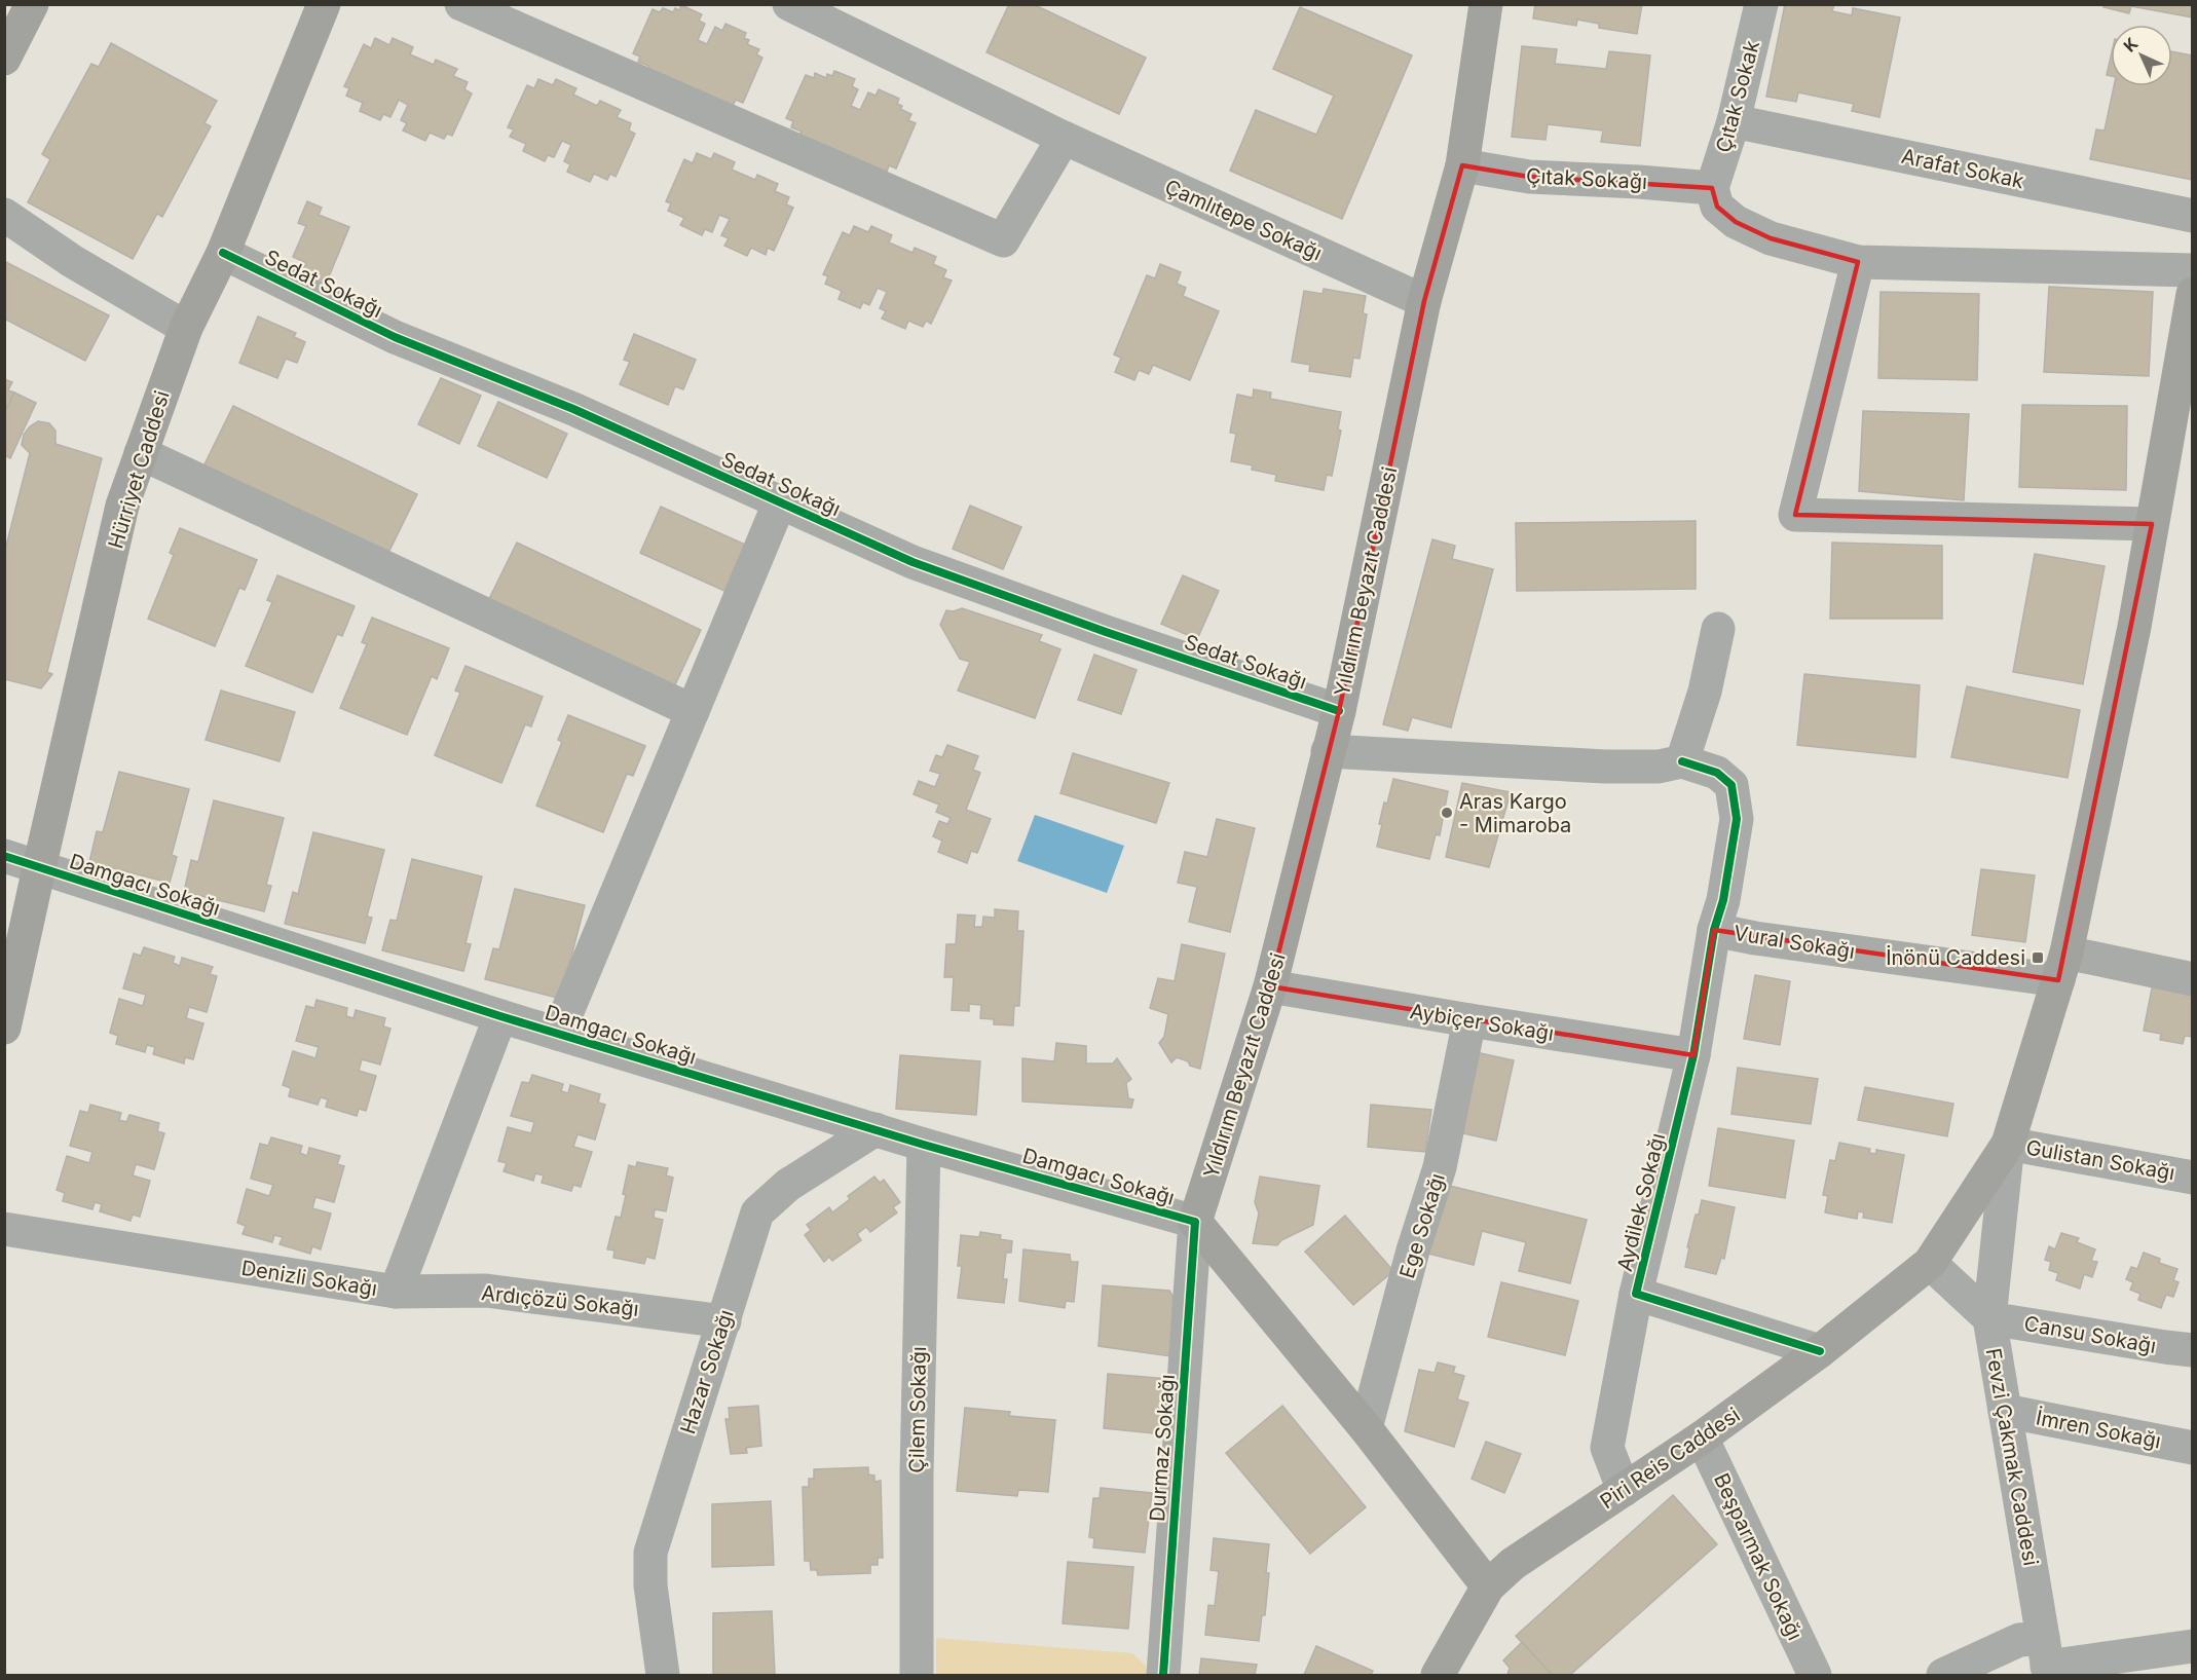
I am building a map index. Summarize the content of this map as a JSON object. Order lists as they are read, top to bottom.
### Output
{
  "streets": {
    "main road": [
      "Hürriyet Caddesi",
      "Yıldırım Beyazıt Caddesi",
      "Damgacı Sokağı",
      "Piri Reis Caddesi"
    ],
    "street": [
      "Çıtak Sokak",
      "Arafat Sokak",
      "Çıtak Sokağı",
      "Çamlıtepe Sokağı",
      "Sedat Sokağı",
      "Vural Sokağı",
      "Aybiçer Sokağı",
      "Gulistan Sokağı",
      "Aydilek Sokağı",
      "Ege Sokağı",
      "Denizli Sokağı",
      "Ardıçözü Sokağı",
      "Cansu Sokağı",
      "Hazar Sokağı",
      "Çilem Sokağı",
      "İmren Sokağı",
      "Durmaz Sokağı",
      "Fevzi Çakmak Caddesi",
      "Beşparmak Sokağı"
    ]
  },
  "crossings": [
    ["Çıtak Sokak", "Arafat Sokak"],
    ["Çıtak Sokak", "Çıtak Sokağı"],
    ["Çıtak Sokağı", "Yıldırım Beyazıt Caddesi"],
    ["Çamlıtepe Sokağı", "Yıldırım Beyazıt Caddesi"],
    ["Sedat Sokağı", "Hürriyet Caddesi"],
    ["Sedat Sokağı", "Yıldırım Beyazıt Caddesi"],
    ["Hürriyet Caddesi", "Damgacı Sokağı"],
    ["Yıldırım Beyazıt Caddesi", "Damgacı Sokağı"],
    ["Yıldırım Beyazıt Caddesi", "Aybiçer Sokağı"],
    ["Yıldırım Beyazıt Caddesi", "Durmaz Sokağı"],
    ["Damgacı Sokağı", "Ege Sokağı"],
    ["Damgacı Sokağı", "Denizli Sokağı"],
    ["Damgacı Sokağı", "Hazar Sokağı"],
    ["Damgacı Sokağı", "Çilem Sokağı"],
    ["Damgacı Sokağı", "Durmaz Sokağı"],
    ["Damgacı Sokağı", "Piri Reis Caddesi"],
    ["Vural Sokağı", "Aydilek Sokağı"],
    ["Aybiçer Sokağı", "Aydilek Sokağı"],
    ["Aybiçer Sokağı", "Ege Sokağı"],
    ["Gulistan Sokağı", "Fevzi Çakmak Caddesi"],
    ["Aydilek Sokağı", "Piri Reis Caddesi"],
    ["Denizli Sokağı", "Ardıçözü Sokağı"],
    ["Ardıçözü Sokağı", "Hazar Sokağı"],
    ["Cansu Sokağı", "Fevzi Çakmak Caddesi"],
    ["İmren Sokağı", "Fevzi Çakmak Caddesi"],
    ["Piri Reis Caddesi", "Beşparmak Sokağı"]
  ],
  "places": {
    "other": ["Aras Kargo - Mimaroba"],
    "transit": ["İnönü Caddesi"]
  },
  "north": "top left"
}
